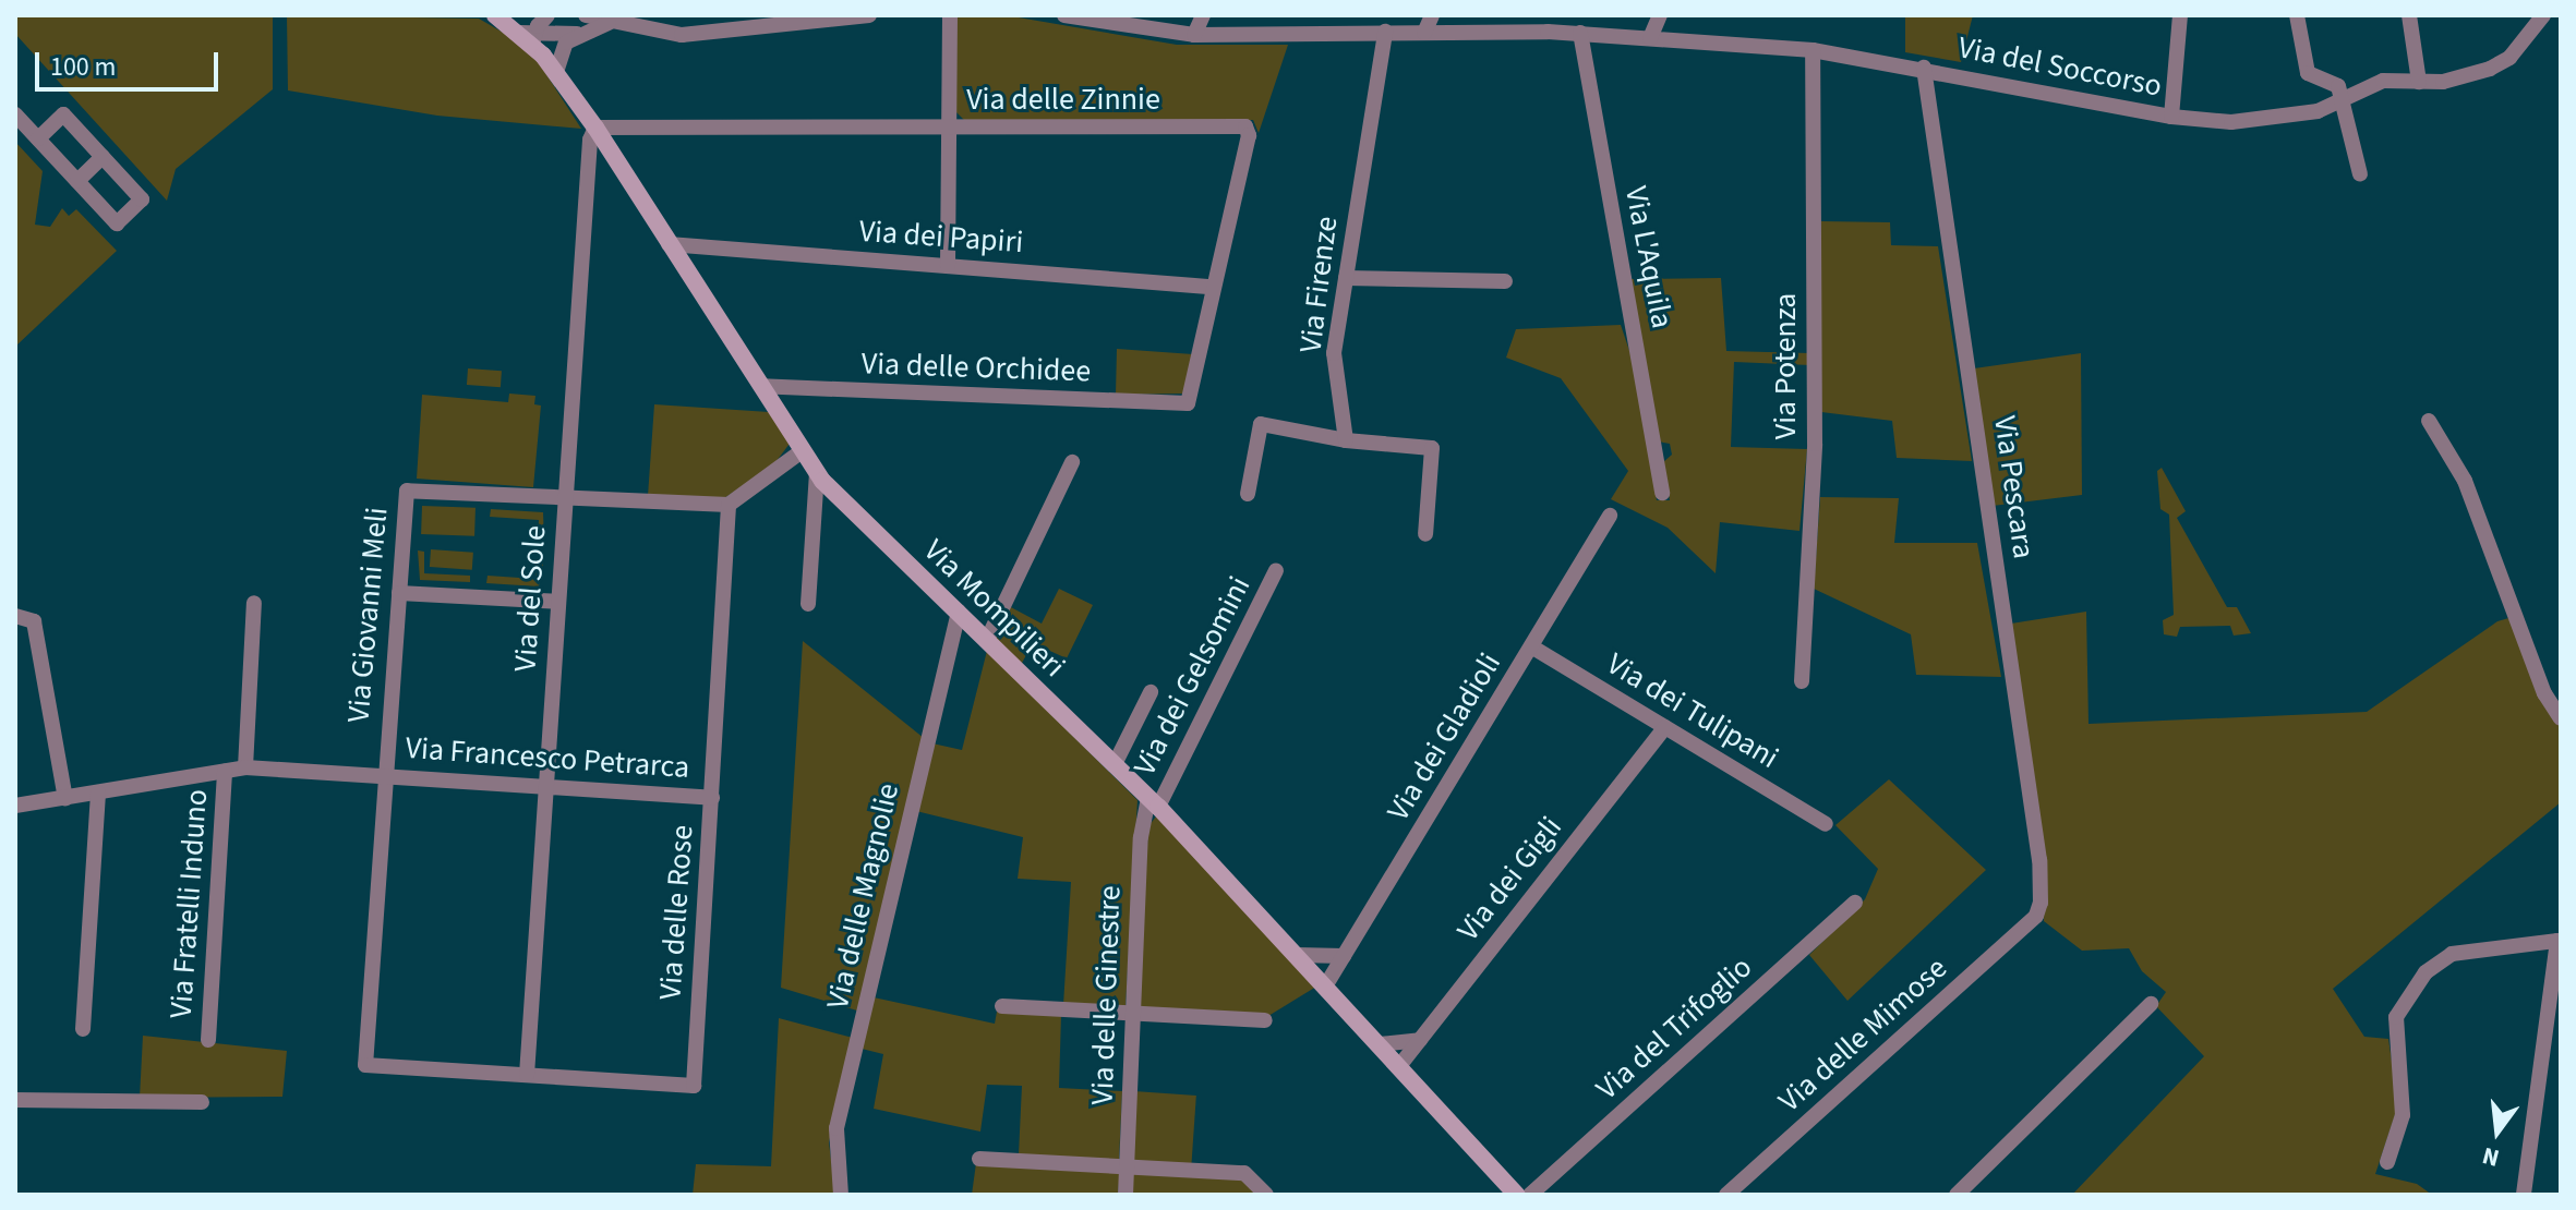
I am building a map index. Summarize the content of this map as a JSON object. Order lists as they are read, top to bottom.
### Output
{
  "streets": {
    "street": [
      "Via del Soccorso",
      "Via delle Zinnie",
      "Via dei Papiri",
      "Via L'Aquila",
      "Via Firenze",
      "Via Potenza",
      "Via delle Orchidee",
      "Via Pescara",
      "Via del Sole",
      "Via Mompilieri",
      "Via Giovanni Meli",
      "Via dei Gelsomini",
      "Via dei Tulipani",
      "Via dei Gladioli",
      "Via Francesco Petrarca",
      "Via dei Gigli",
      "Via delle Magnolie",
      "Via Fratelli Induno",
      "Via delle Rose",
      "Via delle Ginestre",
      "Via del Trifoglio",
      "Via delle Mimose"
    ]
  },
  "crossings": [
    ["Via del Soccorso", "Via L'Aquila"],
    ["Via del Soccorso", "Via Firenze"],
    ["Via del Soccorso", "Via Potenza"],
    ["Via del Soccorso", "Via Pescara"],
    ["Via delle Zinnie", "Via dei Papiri"],
    ["Via delle Zinnie", "Via delle Orchidee"],
    ["Via delle Zinnie", "Via del Sole"],
    ["Via delle Zinnie", "Via Mompilieri"],
    ["Via dei Papiri", "Via Mompilieri"],
    ["Via delle Orchidee", "Via Mompilieri"],
    ["Via Pescara", "Via delle Mimose"],
    ["Via del Sole", "Via Mompilieri"],
    ["Via del Sole", "Via Giovanni Meli"],
    ["Via del Sole", "Via Francesco Petrarca"],
    ["Via del Sole", "Via delle Rose"],
    ["Via Mompilieri", "Via dei Gelsomini"],
    ["Via Mompilieri", "Via dei Gladioli"],
    ["Via Mompilieri", "Via dei Gigli"],
    ["Via Mompilieri", "Via delle Magnolie"],
    ["Via Mompilieri", "Via delle Ginestre"],
    ["Via Giovanni Meli", "Via Francesco Petrarca"],
    ["Via Giovanni Meli", "Via delle Rose"],
    ["Via dei Gelsomini", "Via delle Ginestre"],
    ["Via dei Tulipani", "Via dei Gladioli"],
    ["Via dei Tulipani", "Via dei Gigli"],
    ["Via Francesco Petrarca", "Via Fratelli Induno"],
    ["Via Francesco Petrarca", "Via delle Rose"]
  ],
  "scale_bar": "100 m",
  "north": "bottom"
}
